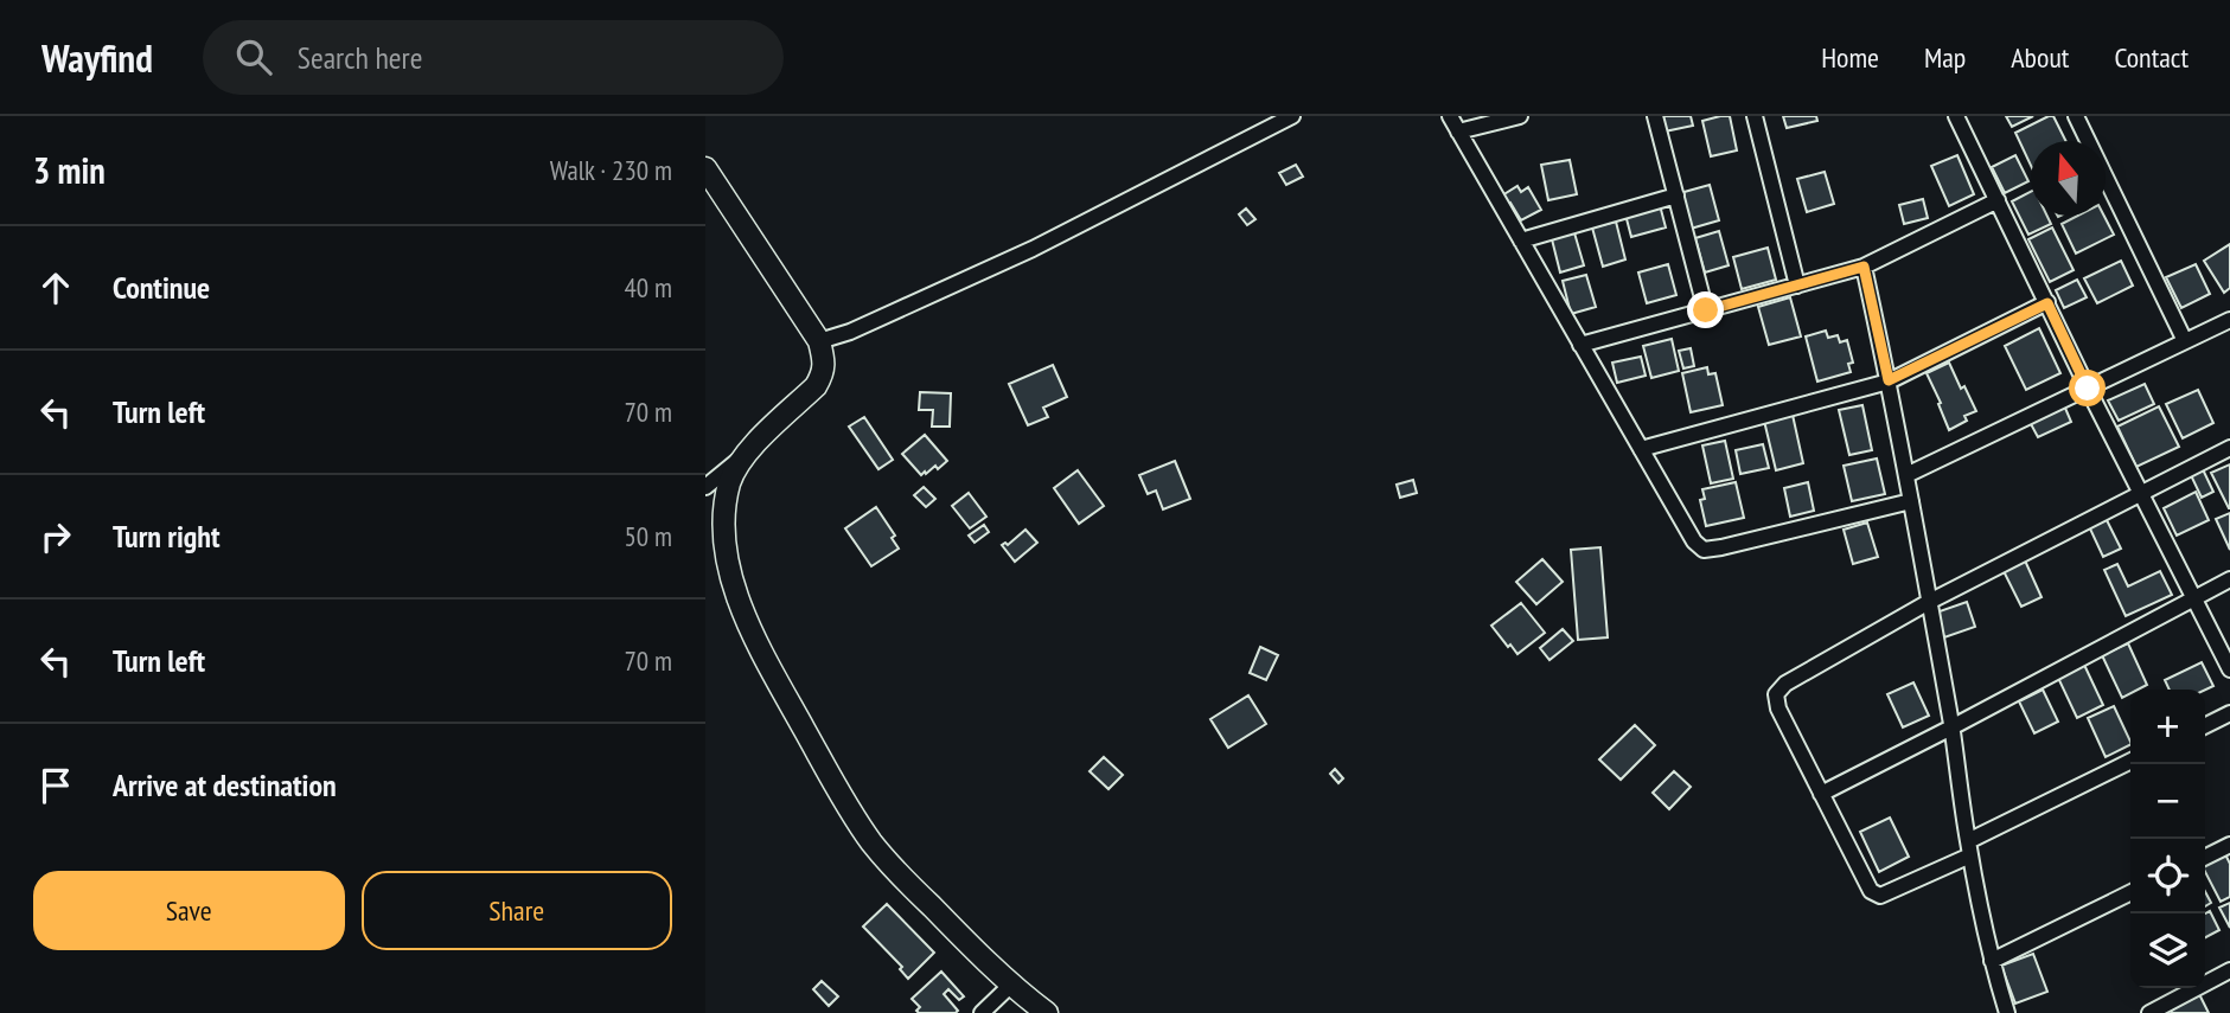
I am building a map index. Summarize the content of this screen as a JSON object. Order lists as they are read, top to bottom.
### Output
{
  "north": "top",
  "page": {
    "header": "Wayfind",
    "search": "Search here",
    "nav": [
      "Home",
      "Map",
      "About",
      "Contact"
    ],
    "heading": ["3 min", "Walk · 230 m"],
    "list": [
      ["Continue", "40 m"],
      ["Turn left", "70 m"],
      ["Turn right", "50 m"],
      ["Turn left", "70 m"],
      "Arrive at destination"
    ],
    "map_buttons": ["+", "−"],
    "buttons": ["Save", "Share"]
  }
}
